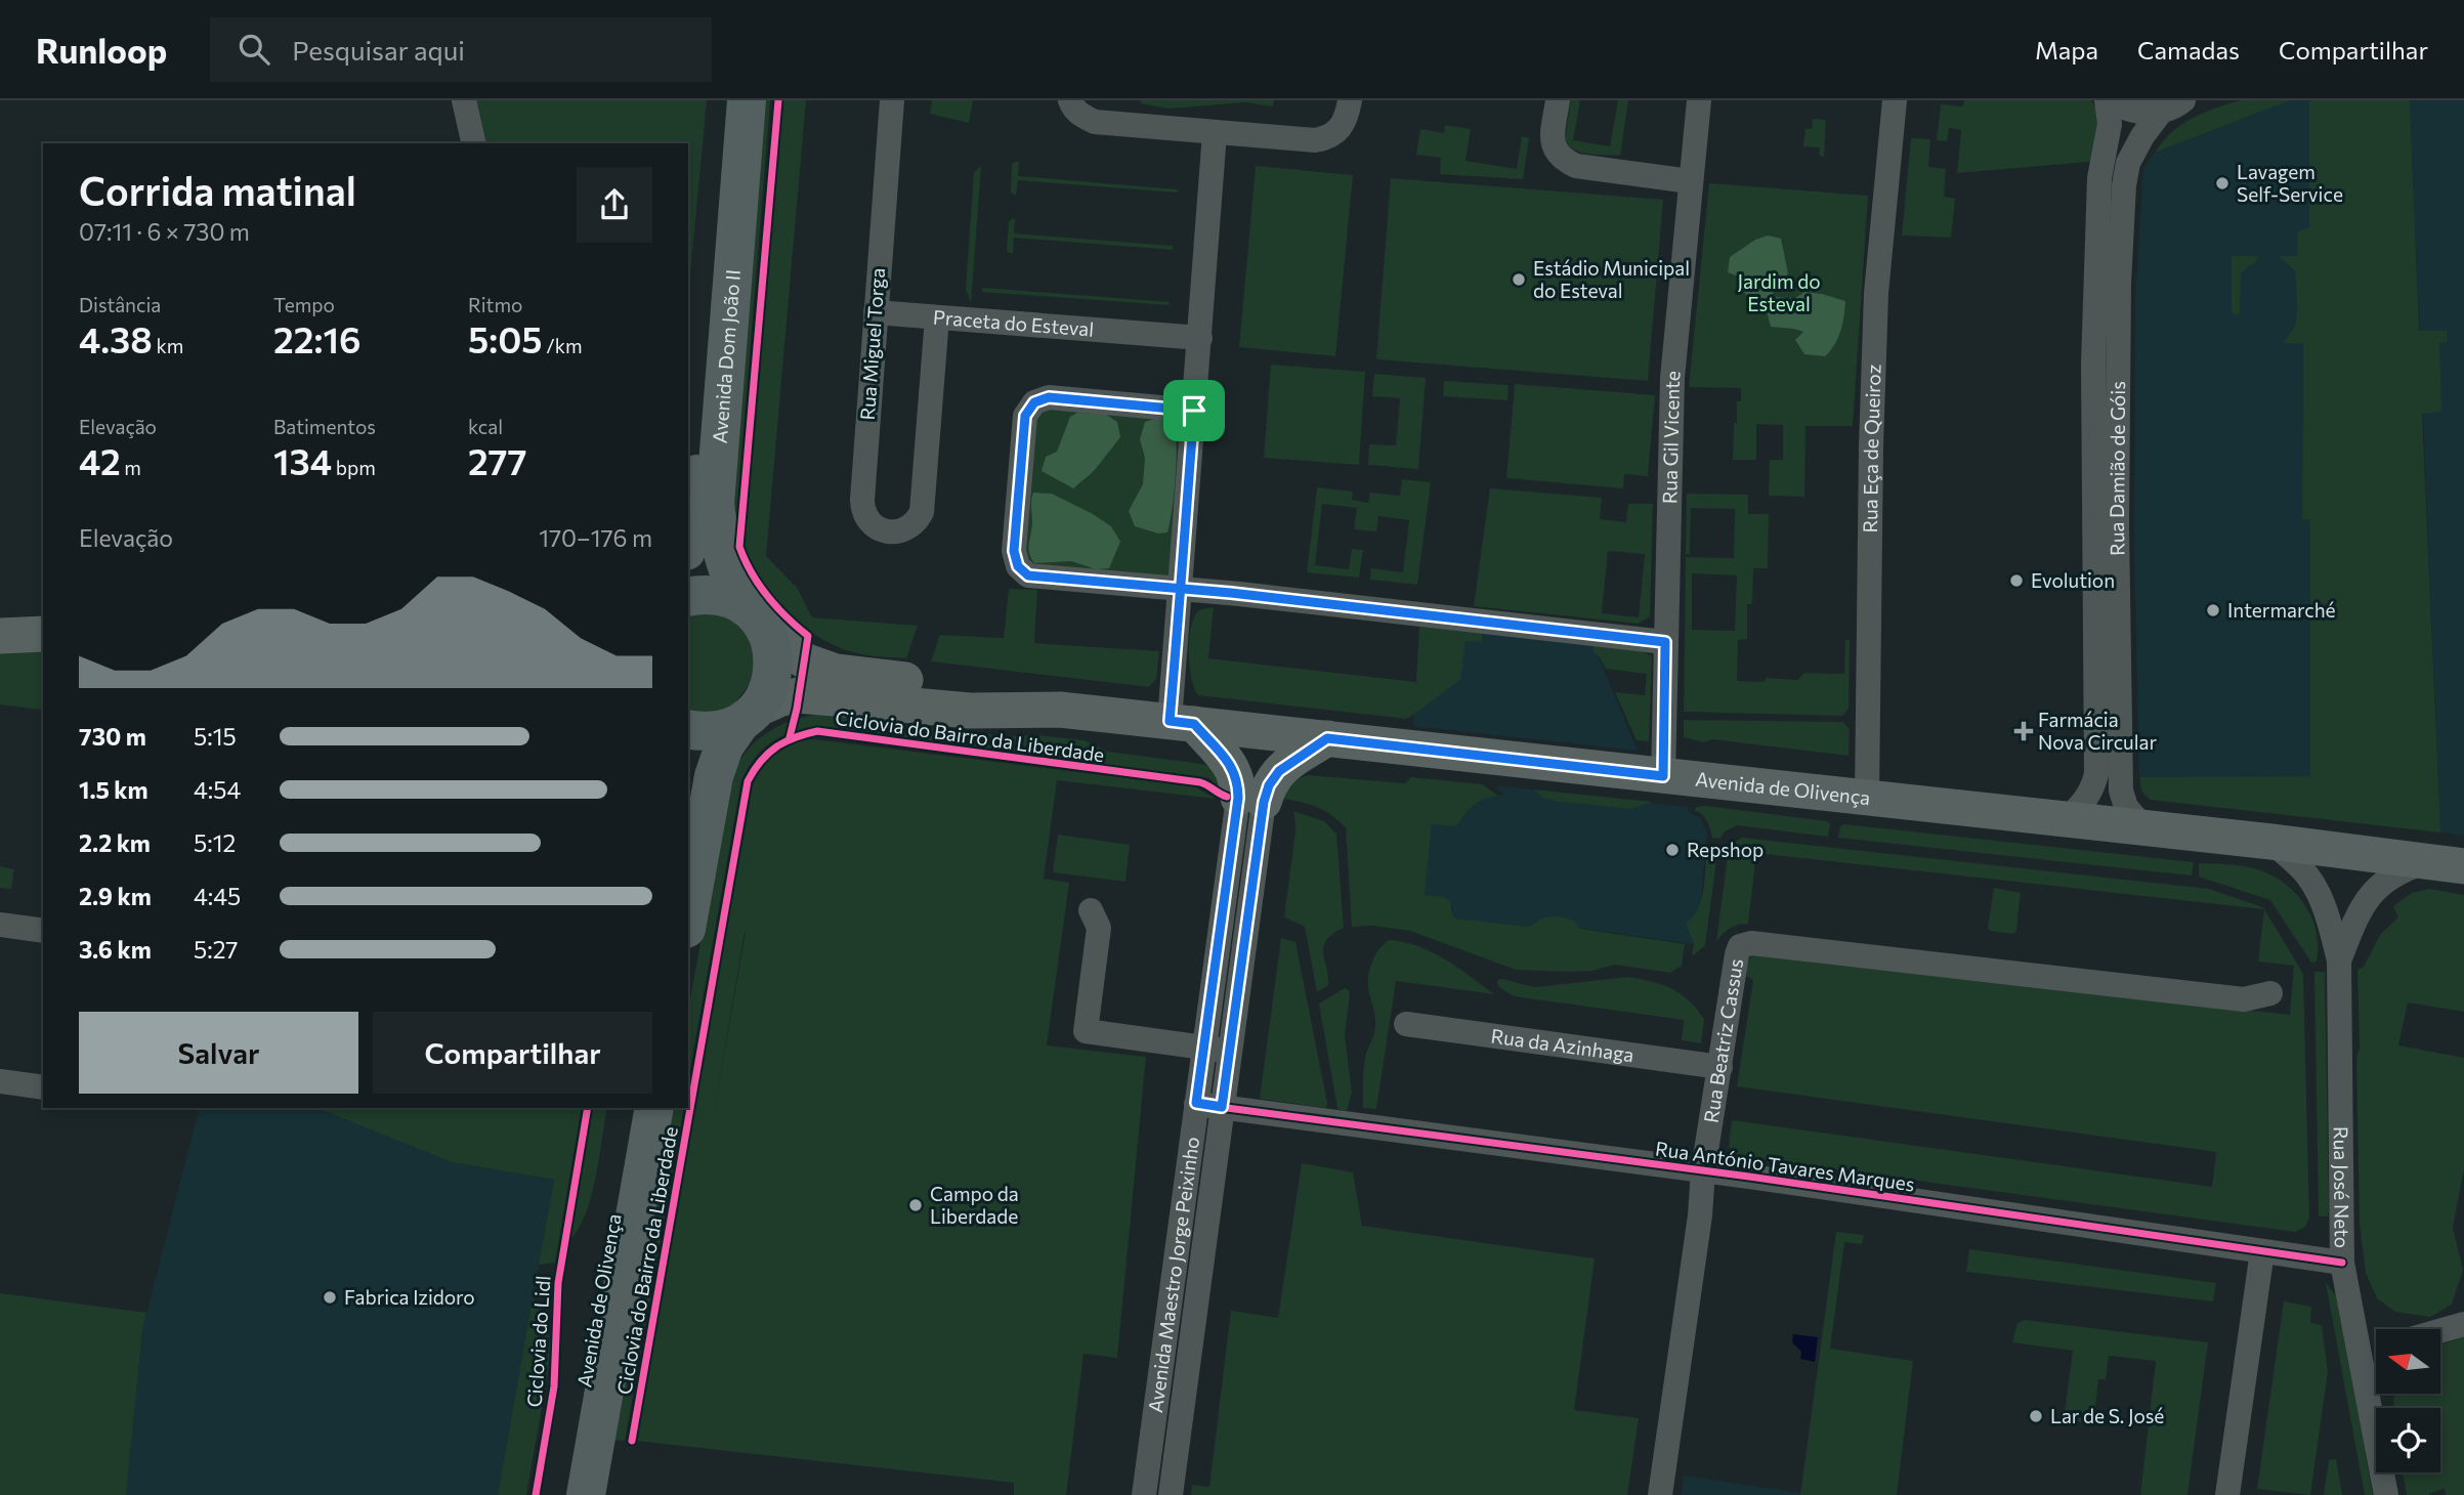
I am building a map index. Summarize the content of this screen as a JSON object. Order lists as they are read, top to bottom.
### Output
{
  "streets": {
    "main road": ["Avenida Dom João II", "Avenida de Olivença"],
    "street": [
      "Praceta do Esteval",
      "Rua Miguel Torga",
      "Rua Gil Vicente",
      "Rua Eça de Queiroz",
      "Rua Damião de Góis",
      "Rua Beatriz Cassus",
      "Rua da Azinhaga",
      "Rua António Tavares Marques",
      "Rua José Neto",
      "Avenida Maestro Jorge Peixinho"
    ],
    "cycle path": ["Ciclovia do Bairro da Liberdade", "Ciclovia do Lidl"]
  },
  "crossings": [
    ["Praceta do Esteval", "Rua Miguel Torga"],
    ["Avenida Dom João II", "Avenida de Olivença"],
    ["Rua Gil Vicente", "Avenida de Olivença"],
    ["Rua Eça de Queiroz", "Avenida de Olivença"],
    ["Rua Damião de Góis", "Avenida de Olivença"],
    ["Avenida de Olivença", "Rua José Neto"],
    ["Rua Beatriz Cassus", "Rua da Azinhaga"],
    ["Rua Beatriz Cassus", "Rua António Tavares Marques"],
    ["Rua António Tavares Marques", "Rua José Neto"],
    ["Rua António Tavares Marques", "Avenida Maestro Jorge Peixinho"]
  ],
  "parks": ["Jardim do Esteval"],
  "places": {
    "other": [
      "Lavagem Self-Service",
      "Estádio Municipal do Esteval",
      "Evolution",
      "Intermarché",
      "Repshop",
      "Campo da Liberdade",
      "Fabrica Izidoro",
      "Lar de S. José"
    ],
    "health": ["Farmácia Nova Circular"]
  },
  "north": "left",
  "page": {
    "header": "Runloop",
    "search": "Pesquisar aqui",
    "nav": ["Mapa", "Camadas", "Compartilhar"],
    "heading": ["Corrida matinal", "07:11 · 6 × 730 m"],
    "stats": [
      ["Distância", "4.38 km"],
      ["Tempo", "22:16"],
      ["Ritmo", "5:05 /km"],
      ["Elevação", "42 m"],
      ["Batimentos", "134 bpm"],
      ["kcal", "277"]
    ],
    "chart": ["Elevação", "170–176 m"],
    "list": [
      {
        "name": "730 m",
        "note": "5:15"
      },
      {
        "name": "1.5 km",
        "note": "4:54"
      },
      {
        "name": "2.2 km",
        "note": "5:12"
      },
      {
        "name": "2.9 km",
        "note": "4:45"
      },
      {
        "name": "3.6 km",
        "note": "5:27"
      }
    ],
    "buttons": ["Salvar", "Compartilhar"]
  }
}
